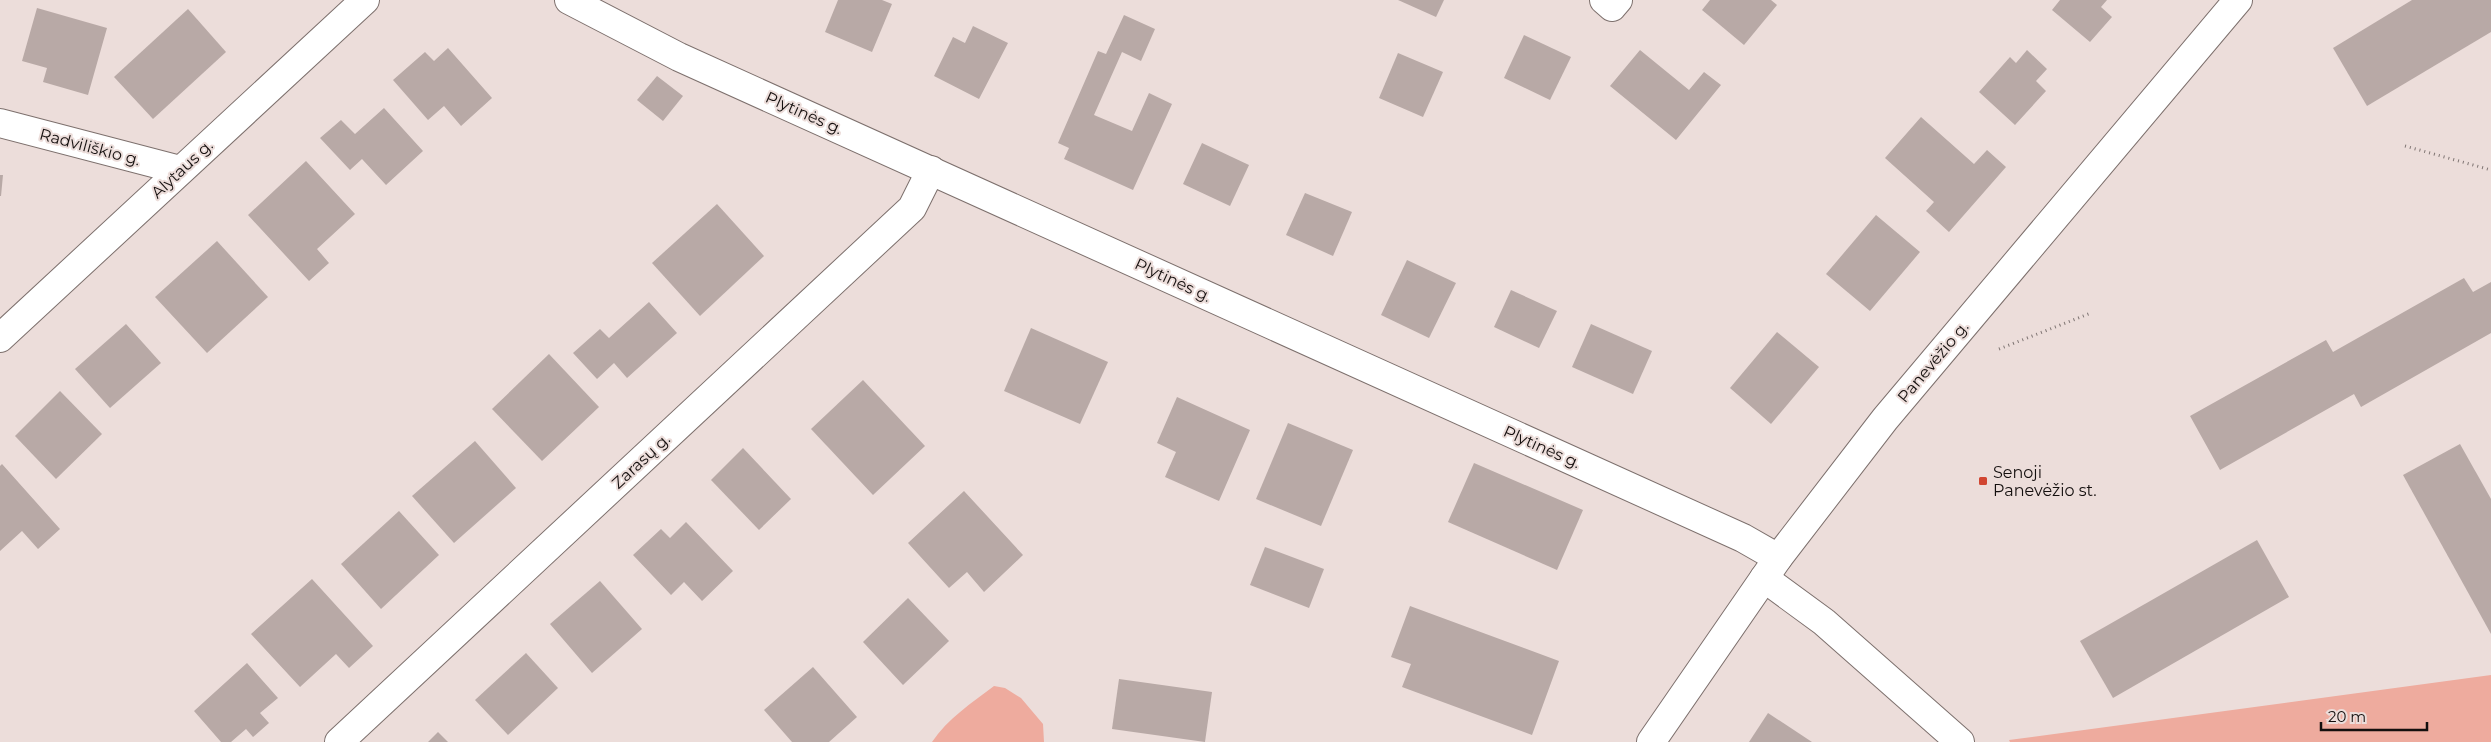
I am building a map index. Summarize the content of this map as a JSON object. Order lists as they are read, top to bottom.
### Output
{
  "streets": {
    "street": [
      "Plytinės g.",
      "Radviliškio g.",
      "Alytaus g.",
      "Panevėžio g.",
      "Zarasų g."
    ]
  },
  "crossings": [
    ["Plytinės g.", "Panevėžio g."],
    ["Plytinės g.", "Zarasų g."],
    ["Radviliškio g.", "Alytaus g."]
  ],
  "places": {
    "transit": ["Senoji Panevėžio st."]
  },
  "scale_bar": "20 m"
}
